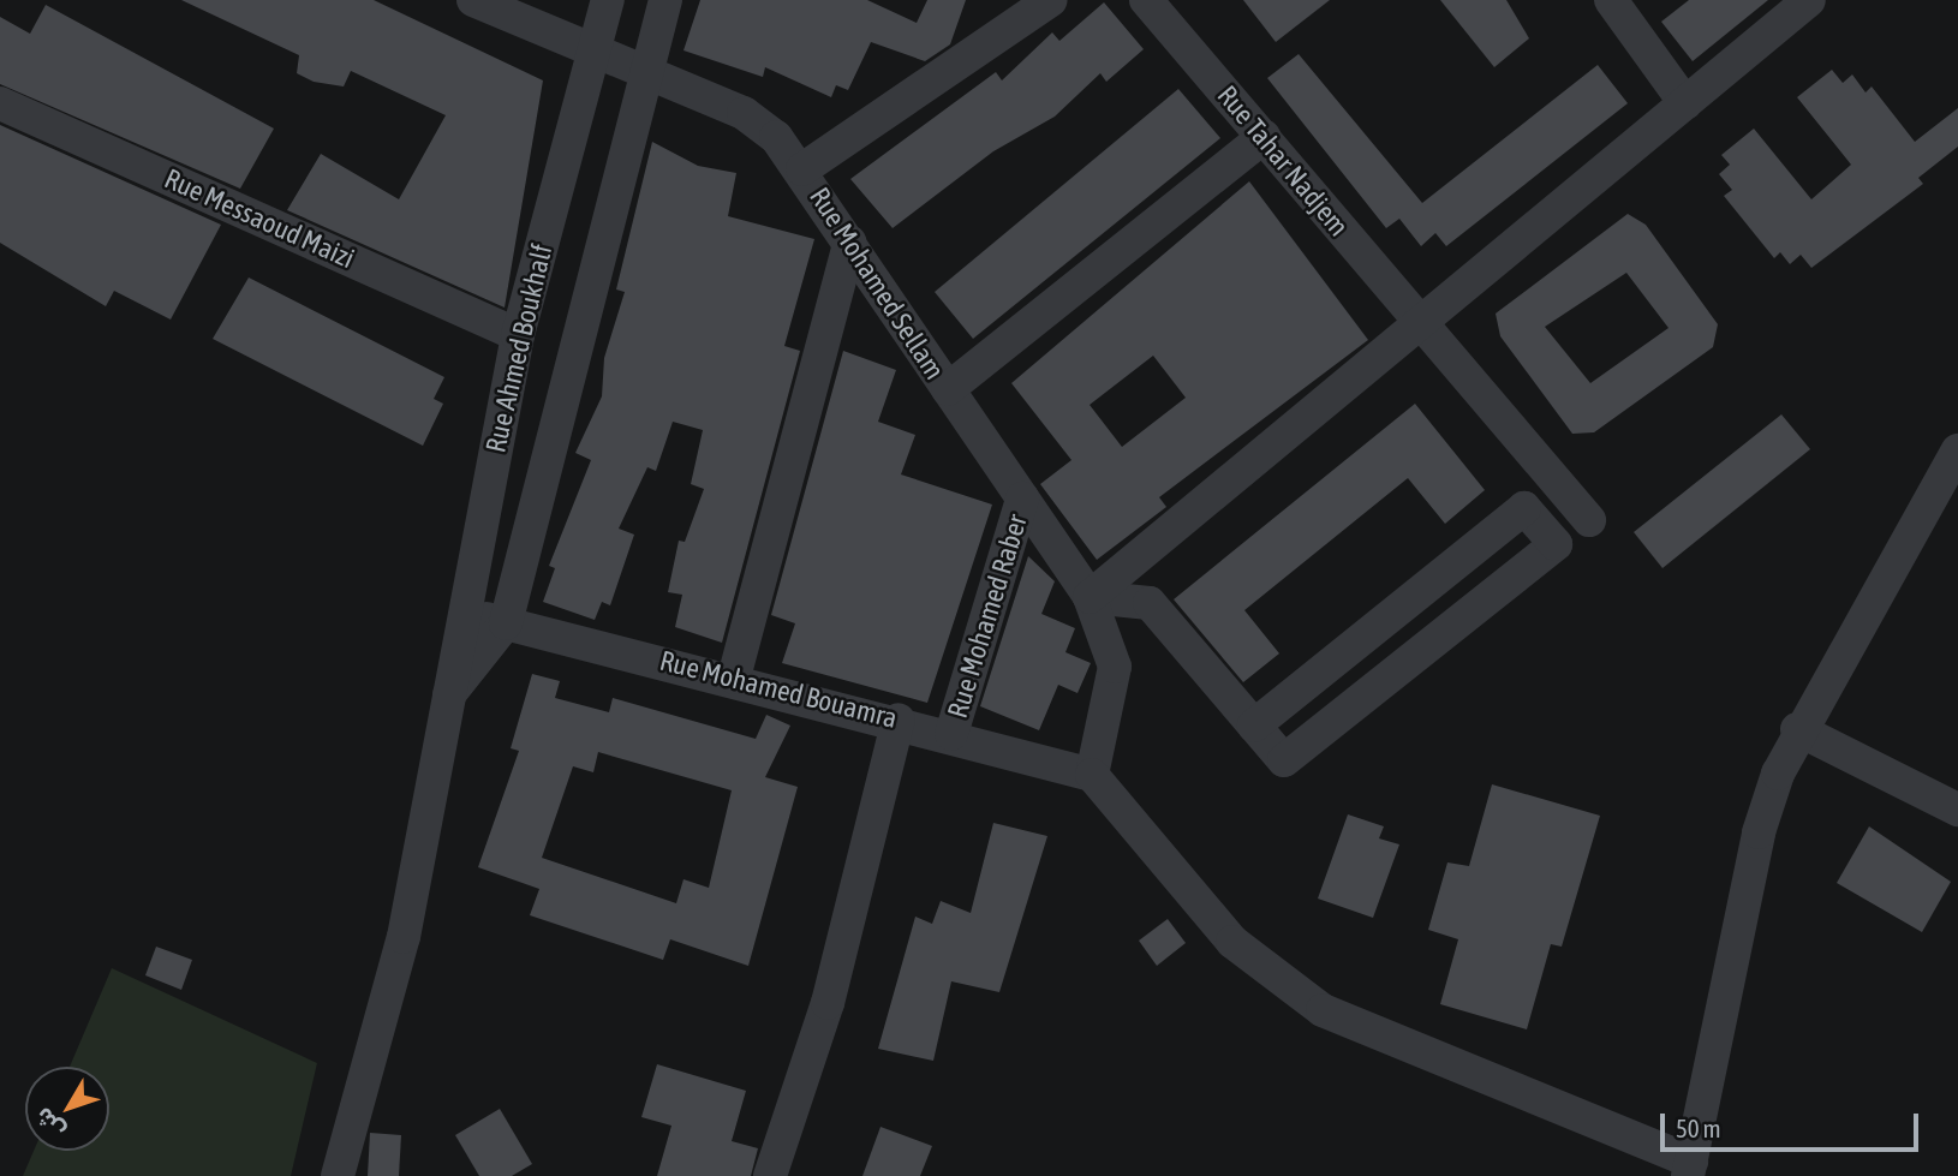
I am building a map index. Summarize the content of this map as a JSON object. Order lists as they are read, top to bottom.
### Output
{
  "streets": {
    "street": [
      "Rue Tahar Nadjem",
      "Rue Messaoud Maizi",
      "Rue Mohamed Sellam",
      "Rue Ahmed Boukhalf",
      "Rue Mohamed Raber",
      "Rue Mohamed Bouamra"
    ]
  },
  "crossings": [
    ["Rue Messaoud Maizi", "Rue Ahmed Boukhalf"],
    ["Rue Mohamed Sellam", "Rue Ahmed Boukhalf"],
    ["Rue Mohamed Sellam", "Rue Mohamed Raber"],
    ["Rue Mohamed Sellam", "Rue Mohamed Bouamra"],
    ["Rue Ahmed Boukhalf", "Rue Mohamed Bouamra"],
    ["Rue Mohamed Raber", "Rue Mohamed Bouamra"]
  ],
  "scale_bar": "50 m",
  "north": "bottom left"
}
